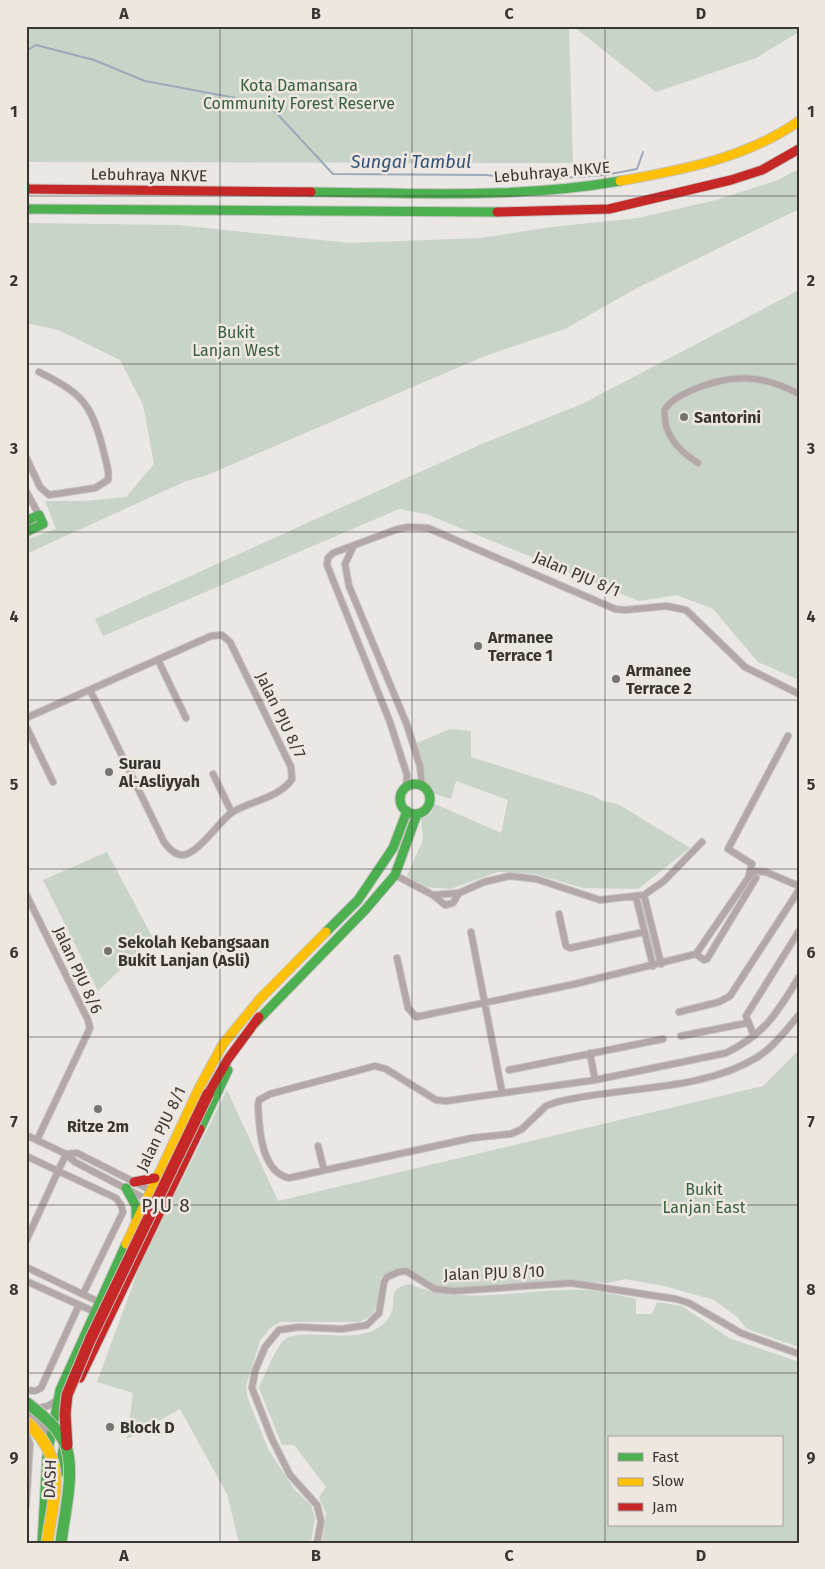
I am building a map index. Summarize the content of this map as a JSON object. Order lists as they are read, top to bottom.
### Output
{
  "streets": {
    "main road": ["Lebuhraya NKVE", "Jalan PJU 8/1", "DASH"],
    "street": ["Jalan PJU 8/7", "Jalan PJU 8/6", "Jalan PJU 8/10"]
  },
  "districts": ["PJU 8"],
  "water": ["Sungai Tambul"],
  "parks": ["Kota Damansara Community Forest Reserve", "Bukit Lanjan West", "Bukit Lanjan East"],
  "places": [
    "Santorini",
    "Armanee Terrace 1",
    "Armanee Terrace 2",
    "Surau Al-Asliyyah",
    "Sekolah Kebangsaan Bukit Lanjan (Asli)",
    "Ritze 2m",
    "Block D"
  ],
  "legend": ["Fast", "Slow", "Jam"],
  "grid": {
    "columns": [
      "A",
      "B",
      "C",
      "D"
    ],
    "rows": [
      "1",
      "2",
      "3",
      "4",
      "5",
      "6",
      "7",
      "8",
      "9"
    ]
  }
}
